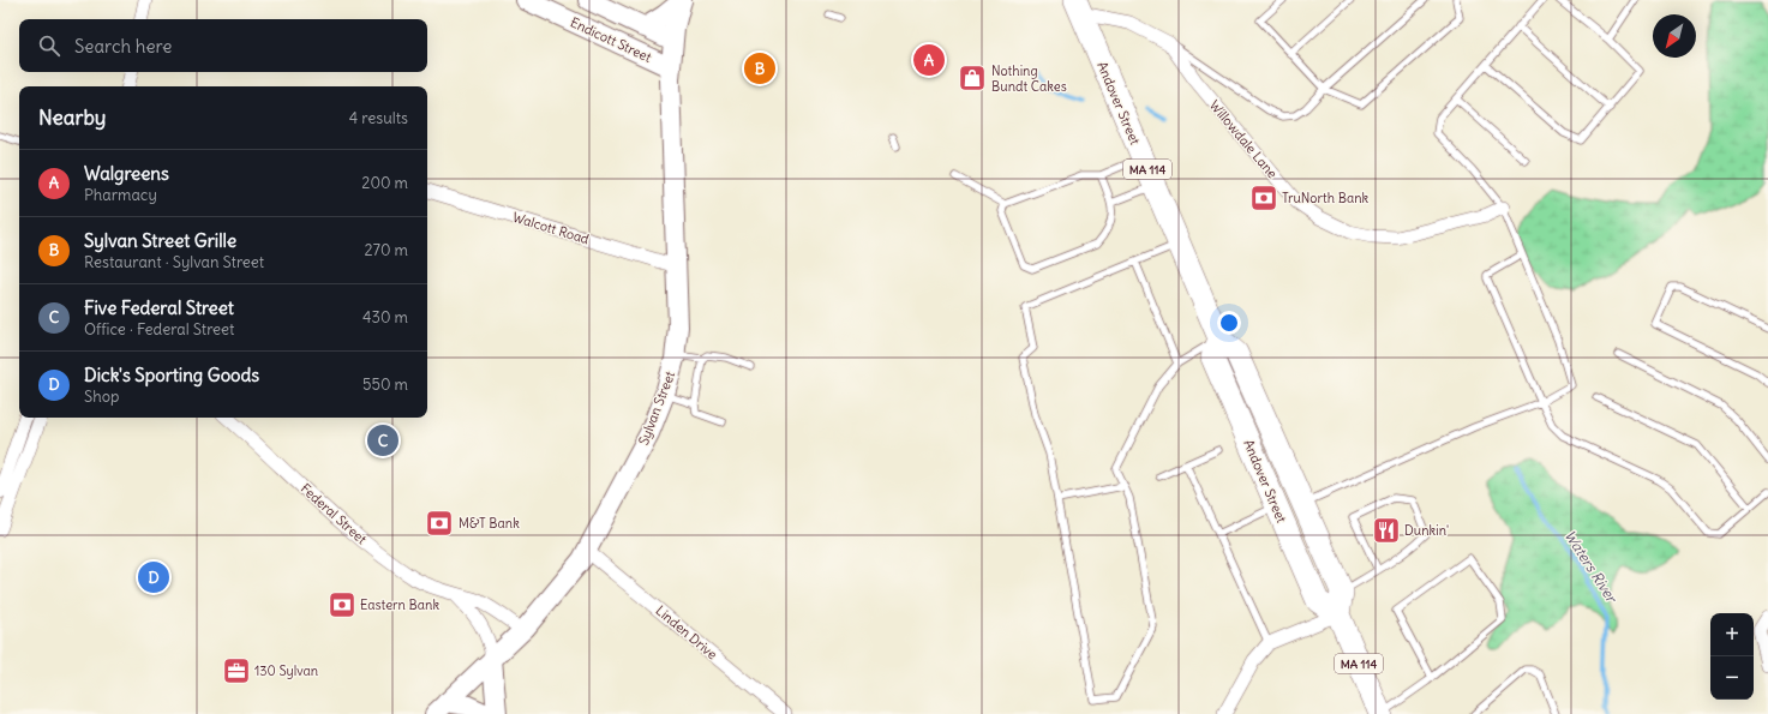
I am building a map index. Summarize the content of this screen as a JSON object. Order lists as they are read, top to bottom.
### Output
{
  "streets": {
    "highway": ["Andover Street", "MA 114"],
    "main road": ["Endicott Street", "Sylvan Street"],
    "street": [
      "Willowdale Lane",
      "Walcott Road",
      "Federal Street",
      "Linden Drive"
    ]
  },
  "crossings": [
    ["Endicott Street", "Sylvan Street"],
    ["Andover Street", "Willowdale Lane"],
    ["Andover Street", "MA 114"],
    ["Walcott Road", "Sylvan Street"],
    ["Sylvan Street", "Federal Street"],
    ["Sylvan Street", "Linden Drive"]
  ],
  "water": ["Waters River"],
  "places": {
    "shop": ["Nothing Bundt Cakes"],
    "bank": ["TruNorth Bank", "M&T Bank", "Eastern Bank"],
    "restaurant": ["Dunkin'"],
    "office": ["130 Sylvan"]
  },
  "north": "bottom left",
  "page": {
    "search": "Search here",
    "pins": [
      "A",
      "B",
      "C",
      "D"
    ],
    "heading": ["Nearby", "4 results"],
    "list": [
      {
        "mark": "A",
        "name": "Walgreens",
        "note": "Pharmacy",
        "value": "200 m"
      },
      {
        "mark": "B",
        "name": "Sylvan Street Grille",
        "note": "Restaurant · Sylvan Street",
        "value": "270 m"
      },
      {
        "mark": "C",
        "name": "Five Federal Street",
        "note": "Office · Federal Street",
        "value": "430 m"
      },
      {
        "mark": "D",
        "name": "Dick's Sporting Goods",
        "note": "Shop",
        "value": "550 m"
      }
    ],
    "map_buttons": ["+", "−"]
  }
}
